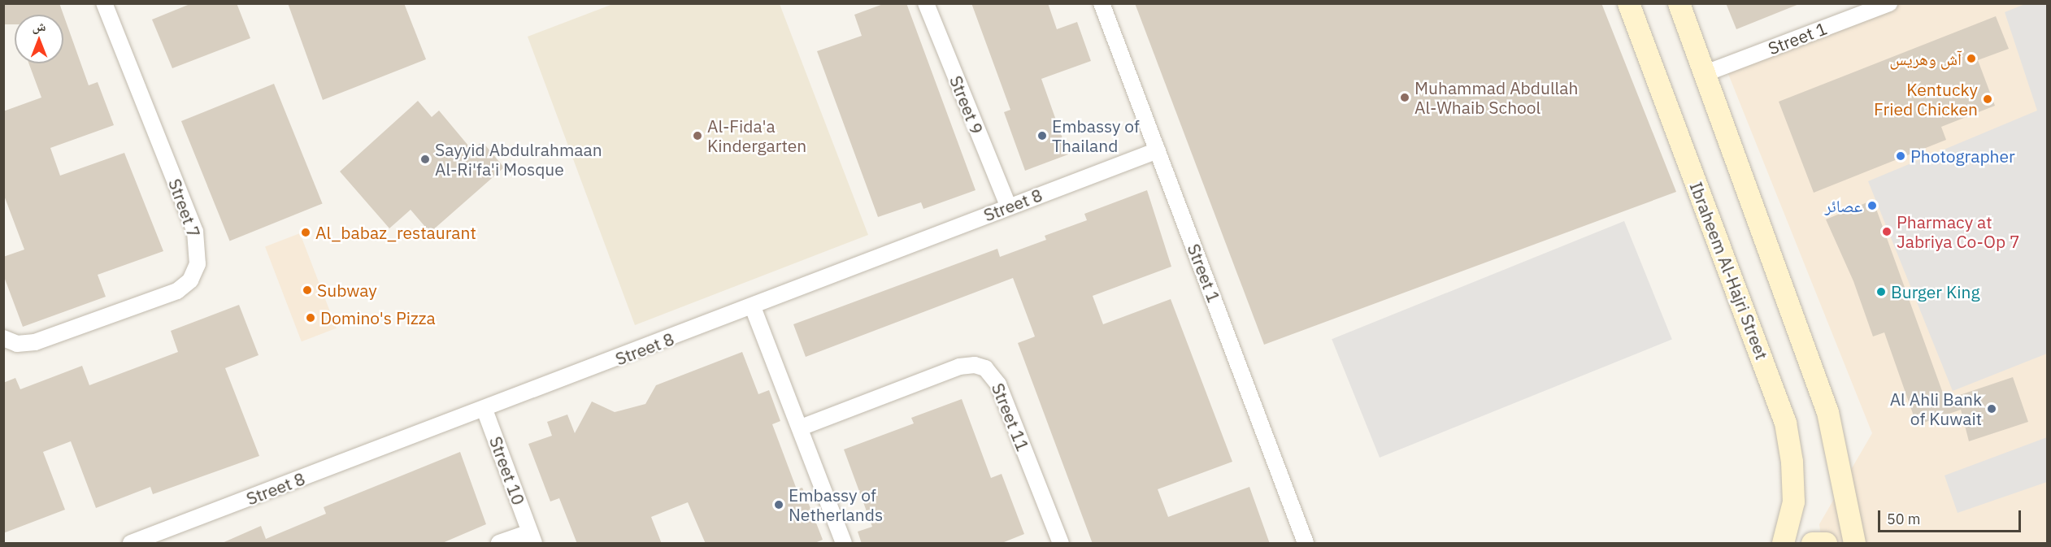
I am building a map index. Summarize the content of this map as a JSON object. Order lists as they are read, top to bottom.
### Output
{
  "streets": {
    "main road": ["Ibraheem Al-Hajri Street"],
    "street": [
      "Street 1",
      "Street 9",
      "Street 8",
      "Street 7",
      "Street 11",
      "Street 10"
    ]
  },
  "crossings": [
    ["Street 1", "Street 8"],
    ["Street 9", "Street 8"],
    ["Street 8", "Street 10"]
  ],
  "places": [
    "آش وهريس",
    "Muhammad Abdullah Al-Whaib School",
    "Kentucky Fried Chicken",
    "Al-Fida'a Kindergarten",
    "Embassy of Thailand",
    "Photographer",
    "Sayyid Abdulrahmaan Al-Ri'fa'i Mosque",
    "عصائر",
    "Pharmacy at Jabriya Co-Op 7",
    "Al_babaz_restaurant",
    "Subway",
    "Burger King",
    "Domino's Pizza",
    "Al Ahli Bank of Kuwait",
    "Embassy of Netherlands"
  ],
  "scale_bar": "50 m",
  "north": "top"
}
